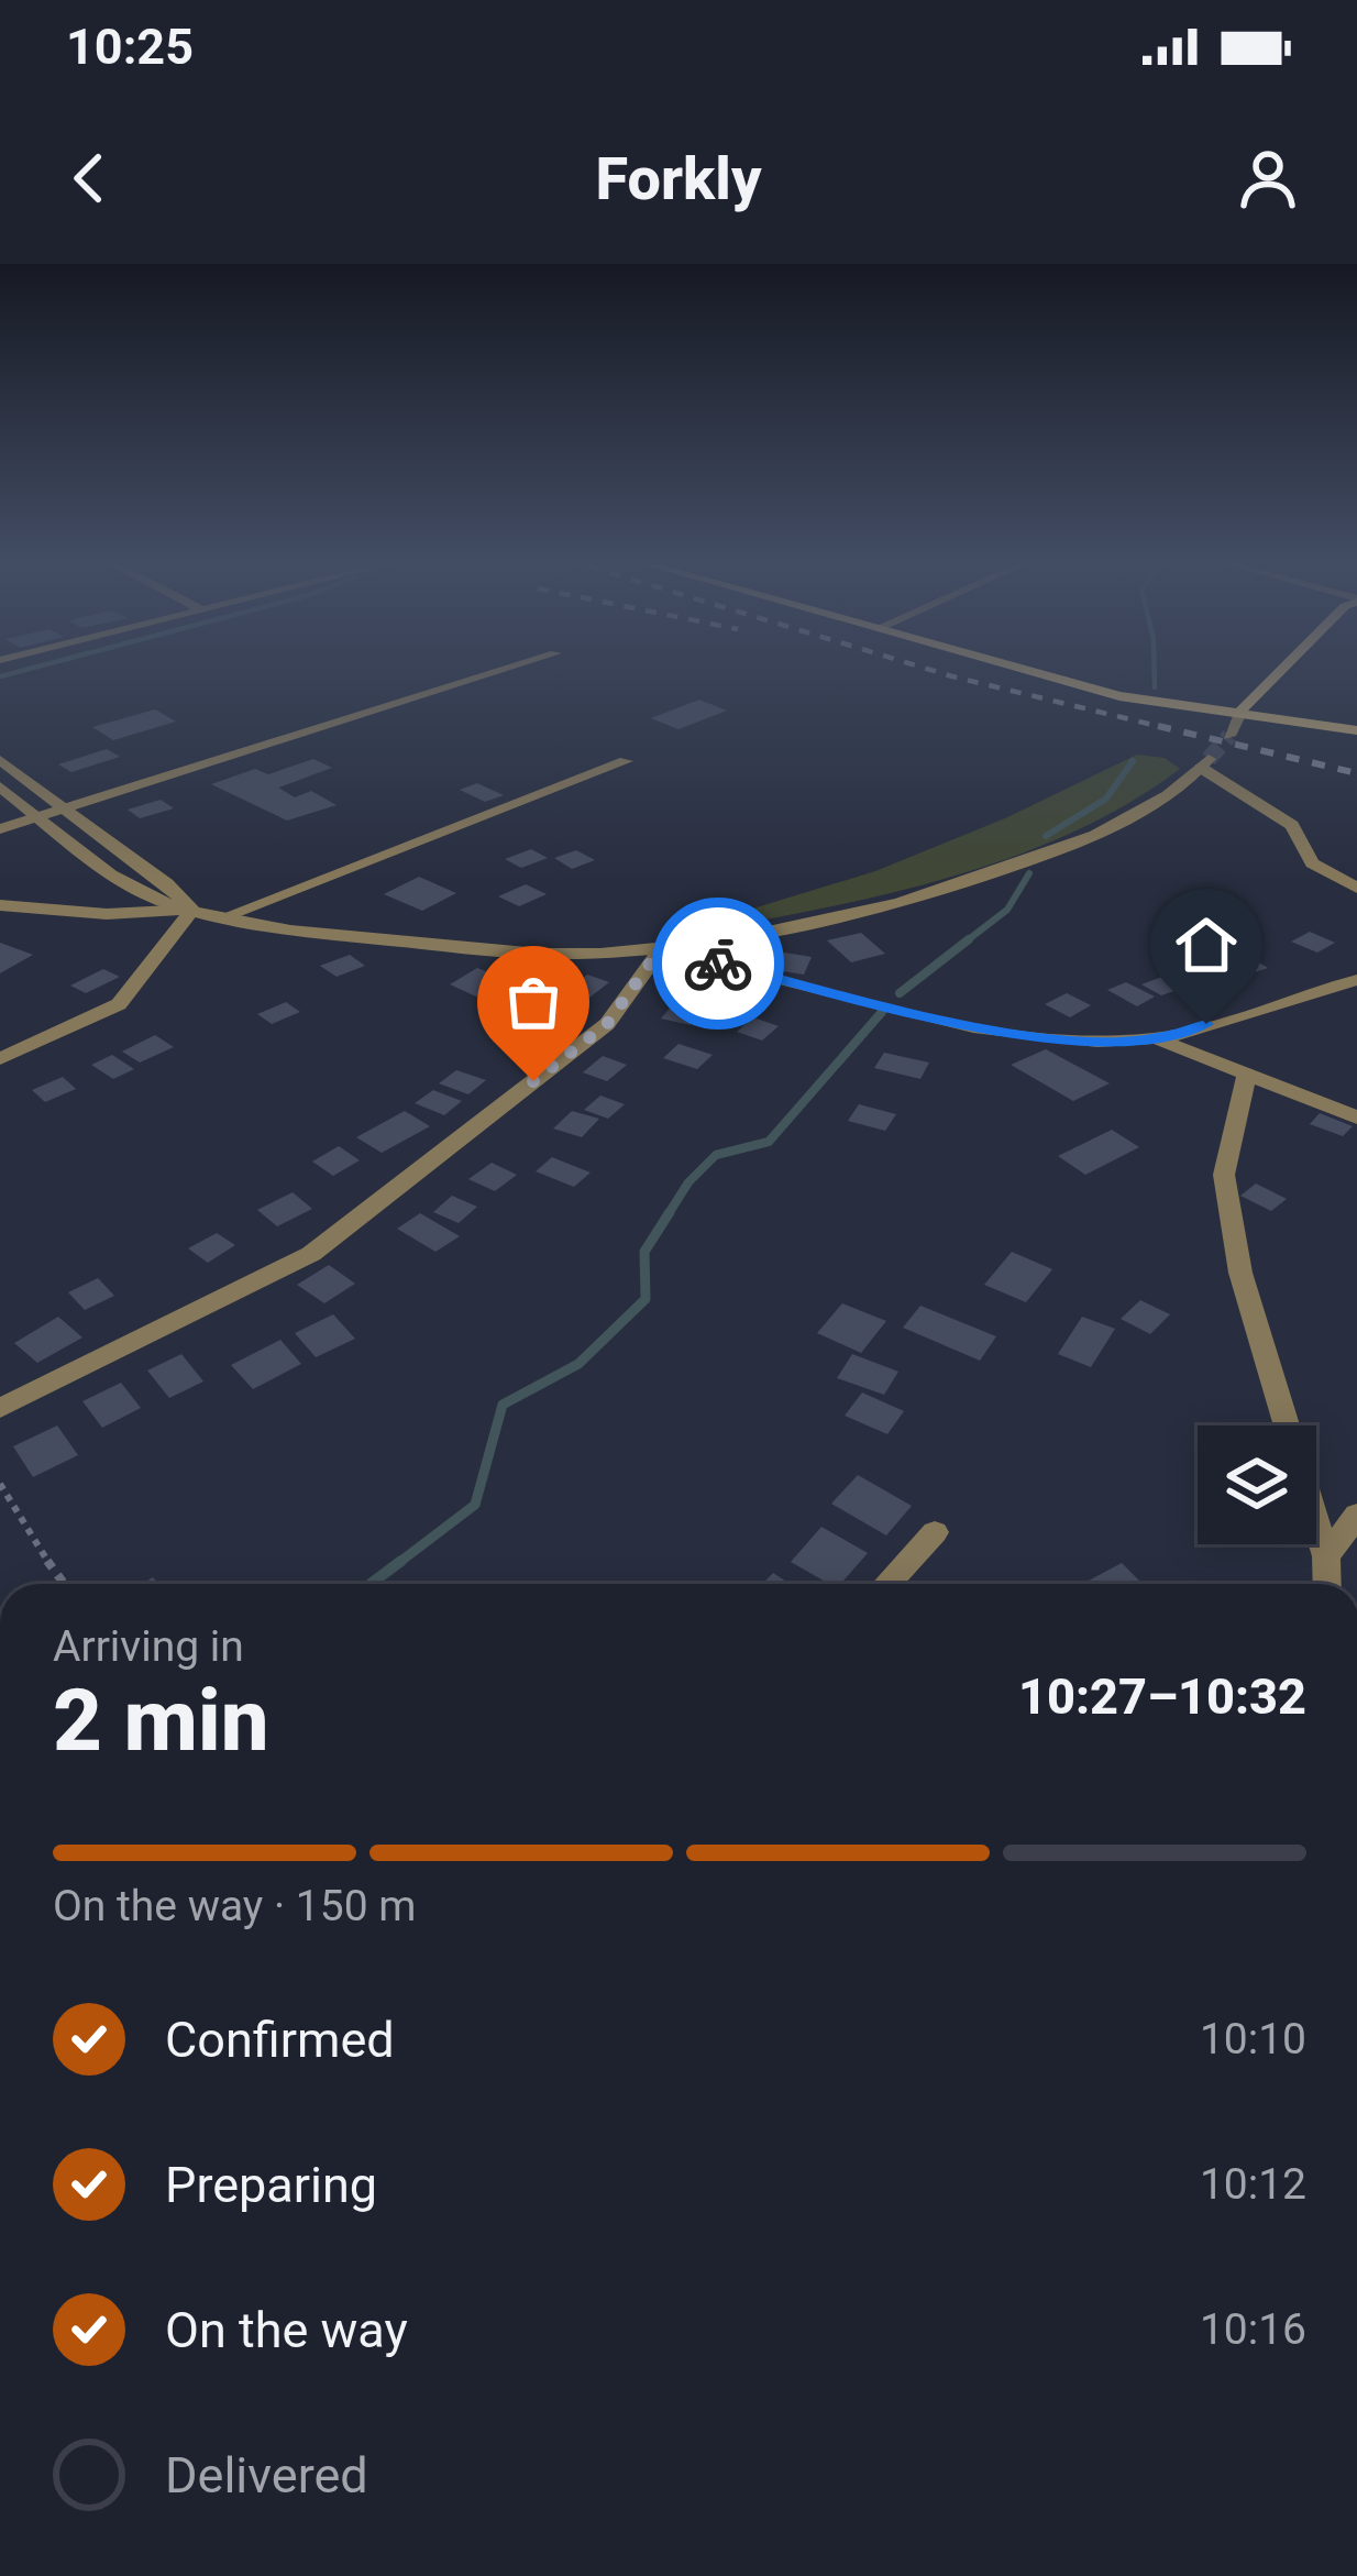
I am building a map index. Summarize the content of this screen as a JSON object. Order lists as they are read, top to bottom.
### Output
{
  "page": {
    "status": "10:25",
    "header": "Forkly",
    "heading": ["2 min", "Arriving in", "10:27–10:32"],
    "bar": "On the way · 150 m",
    "list": [
      ["Confirmed", "10:10"],
      ["Preparing", "10:12"],
      ["On the way", "10:16"],
      "Delivered"
    ]
  }
}
